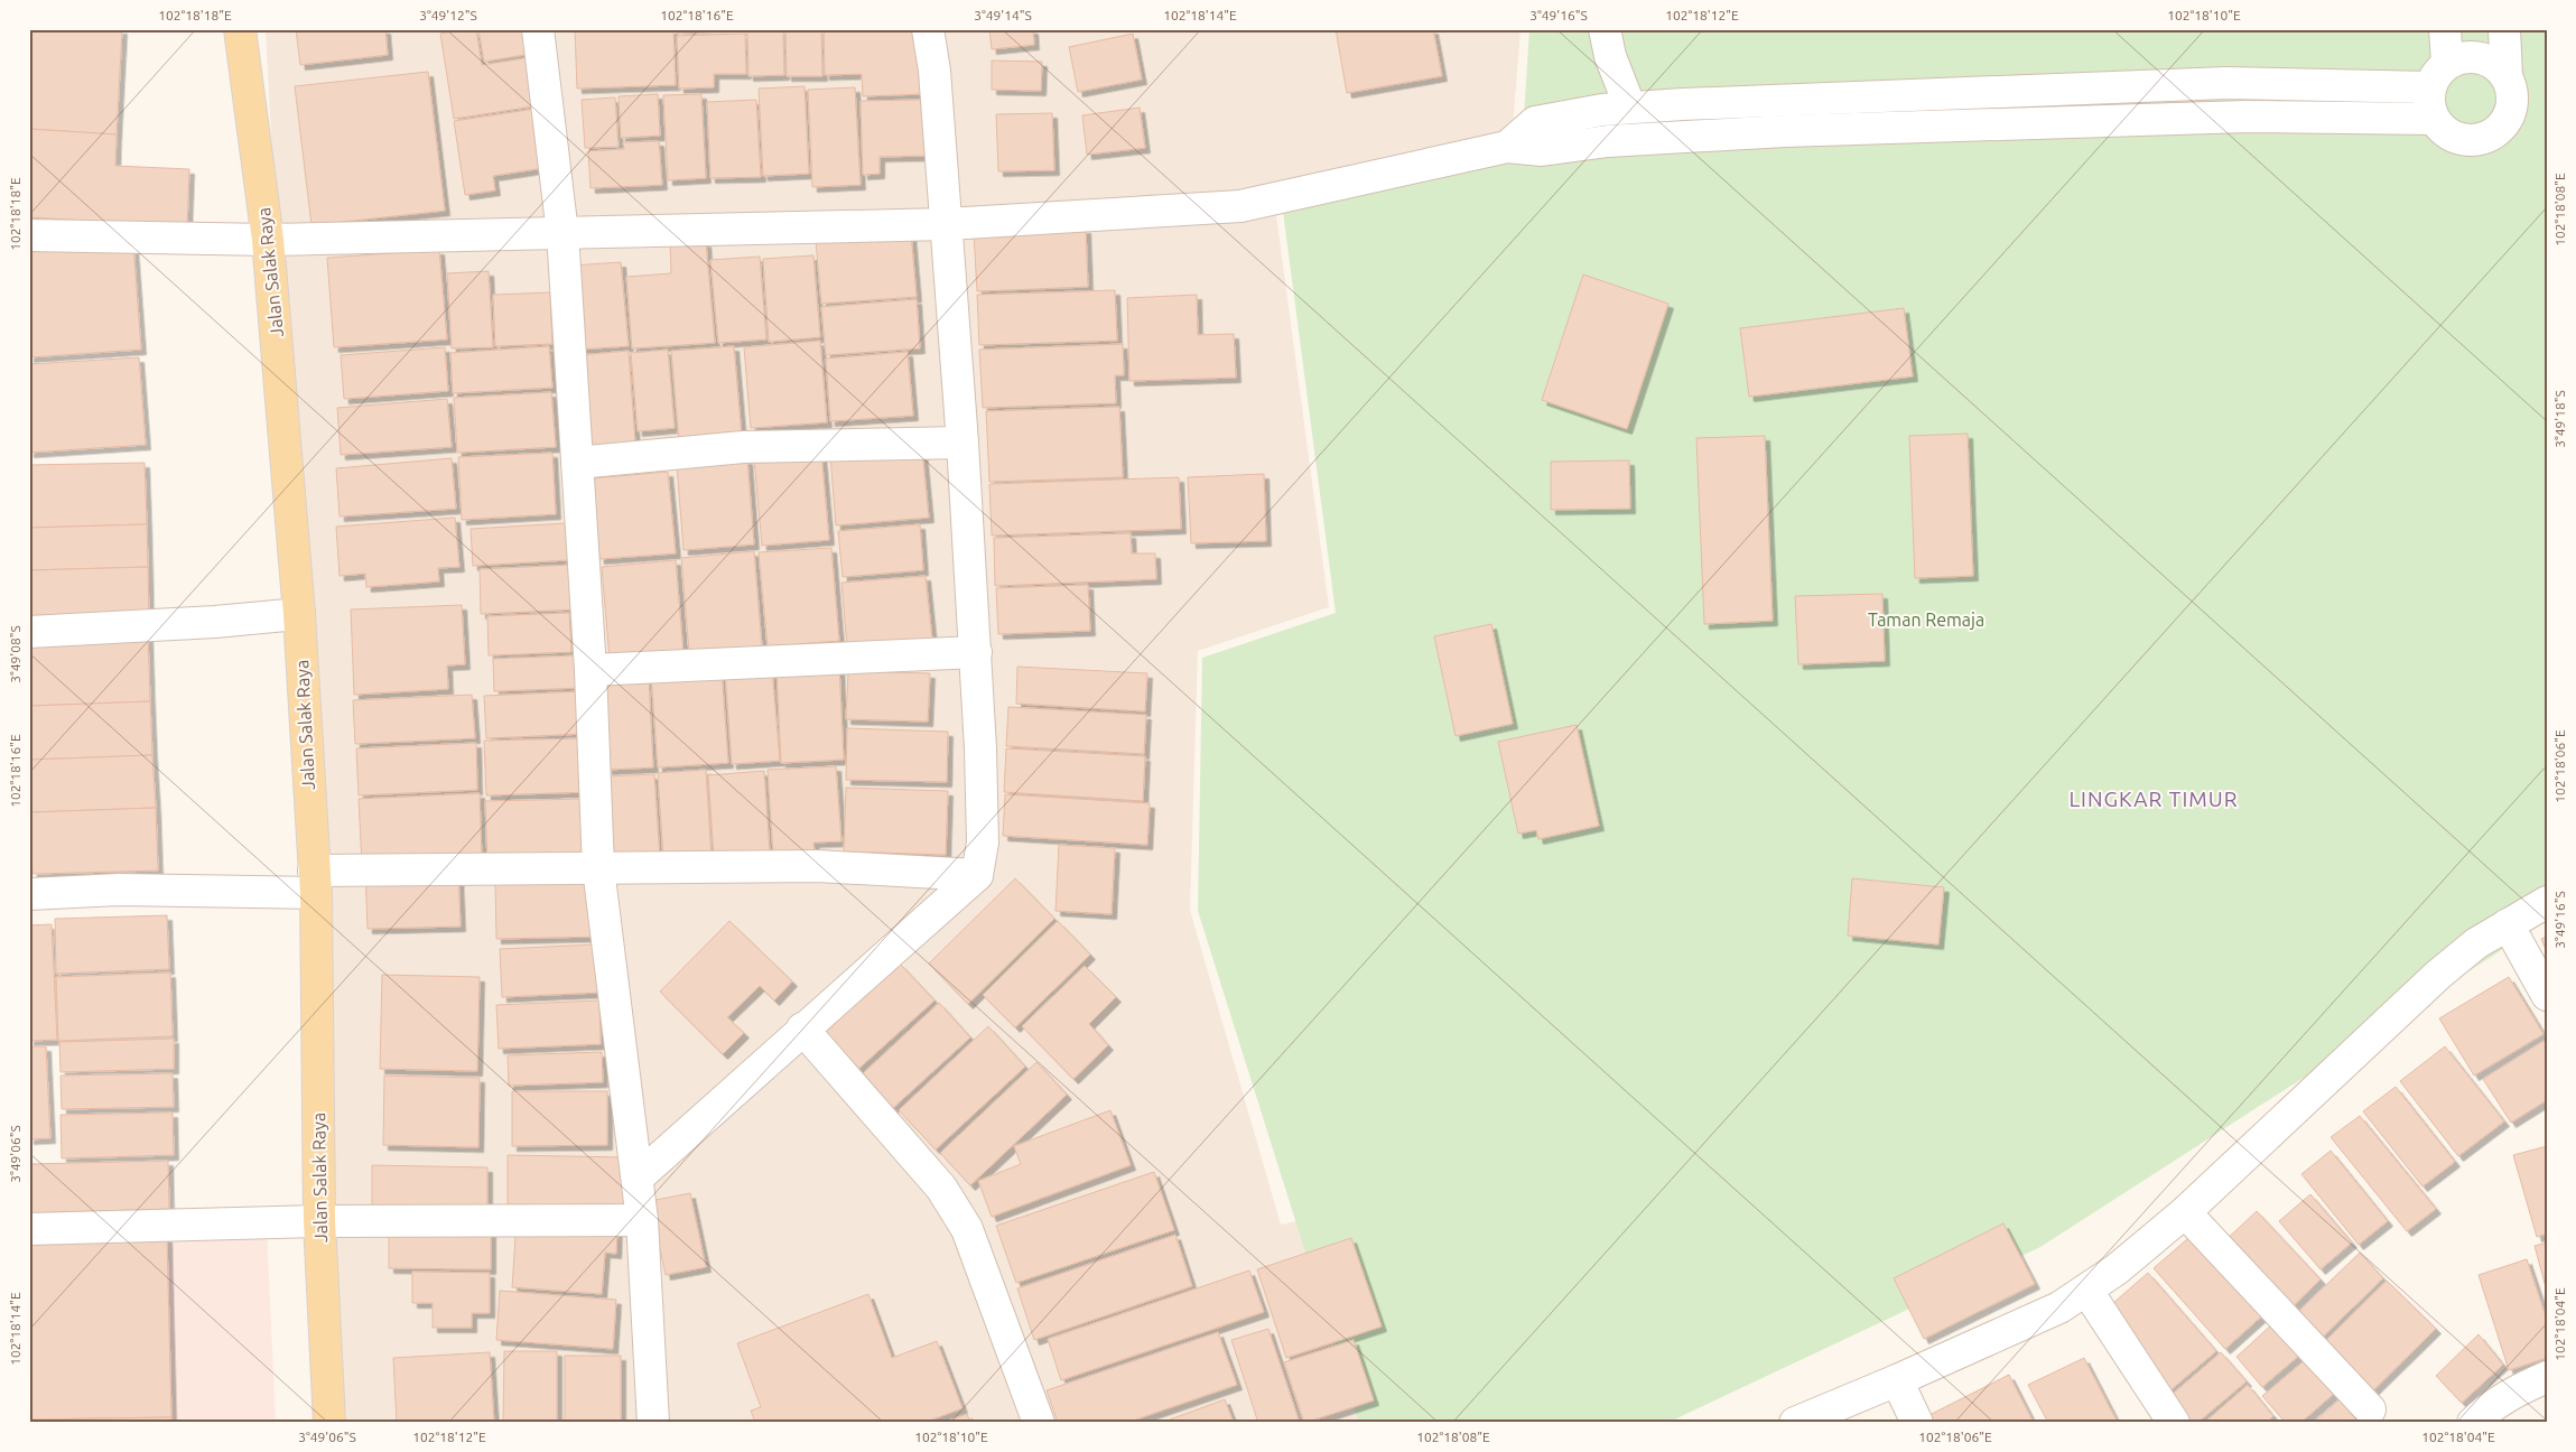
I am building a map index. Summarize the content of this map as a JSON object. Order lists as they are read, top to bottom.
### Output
{
  "streets": {
    "main road": ["Jalan Salak Raya"]
  },
  "districts": ["LINGKAR TIMUR"],
  "parks": ["Taman Remaja"],
  "coordinates": [
    "102°18'18\"E",
    "3°49'12\"S",
    "102°18'16\"E",
    "3°49'14\"S",
    "102°18'14\"E",
    "3°49'16\"S",
    "102°18'12\"E",
    "102°18'10\"E",
    "102°18'08\"E",
    "3°49'18\"S",
    "3°49'08\"S",
    "102°18'06\"E",
    "3°49'06\"S",
    "102°18'04\"E"
  ]
}
